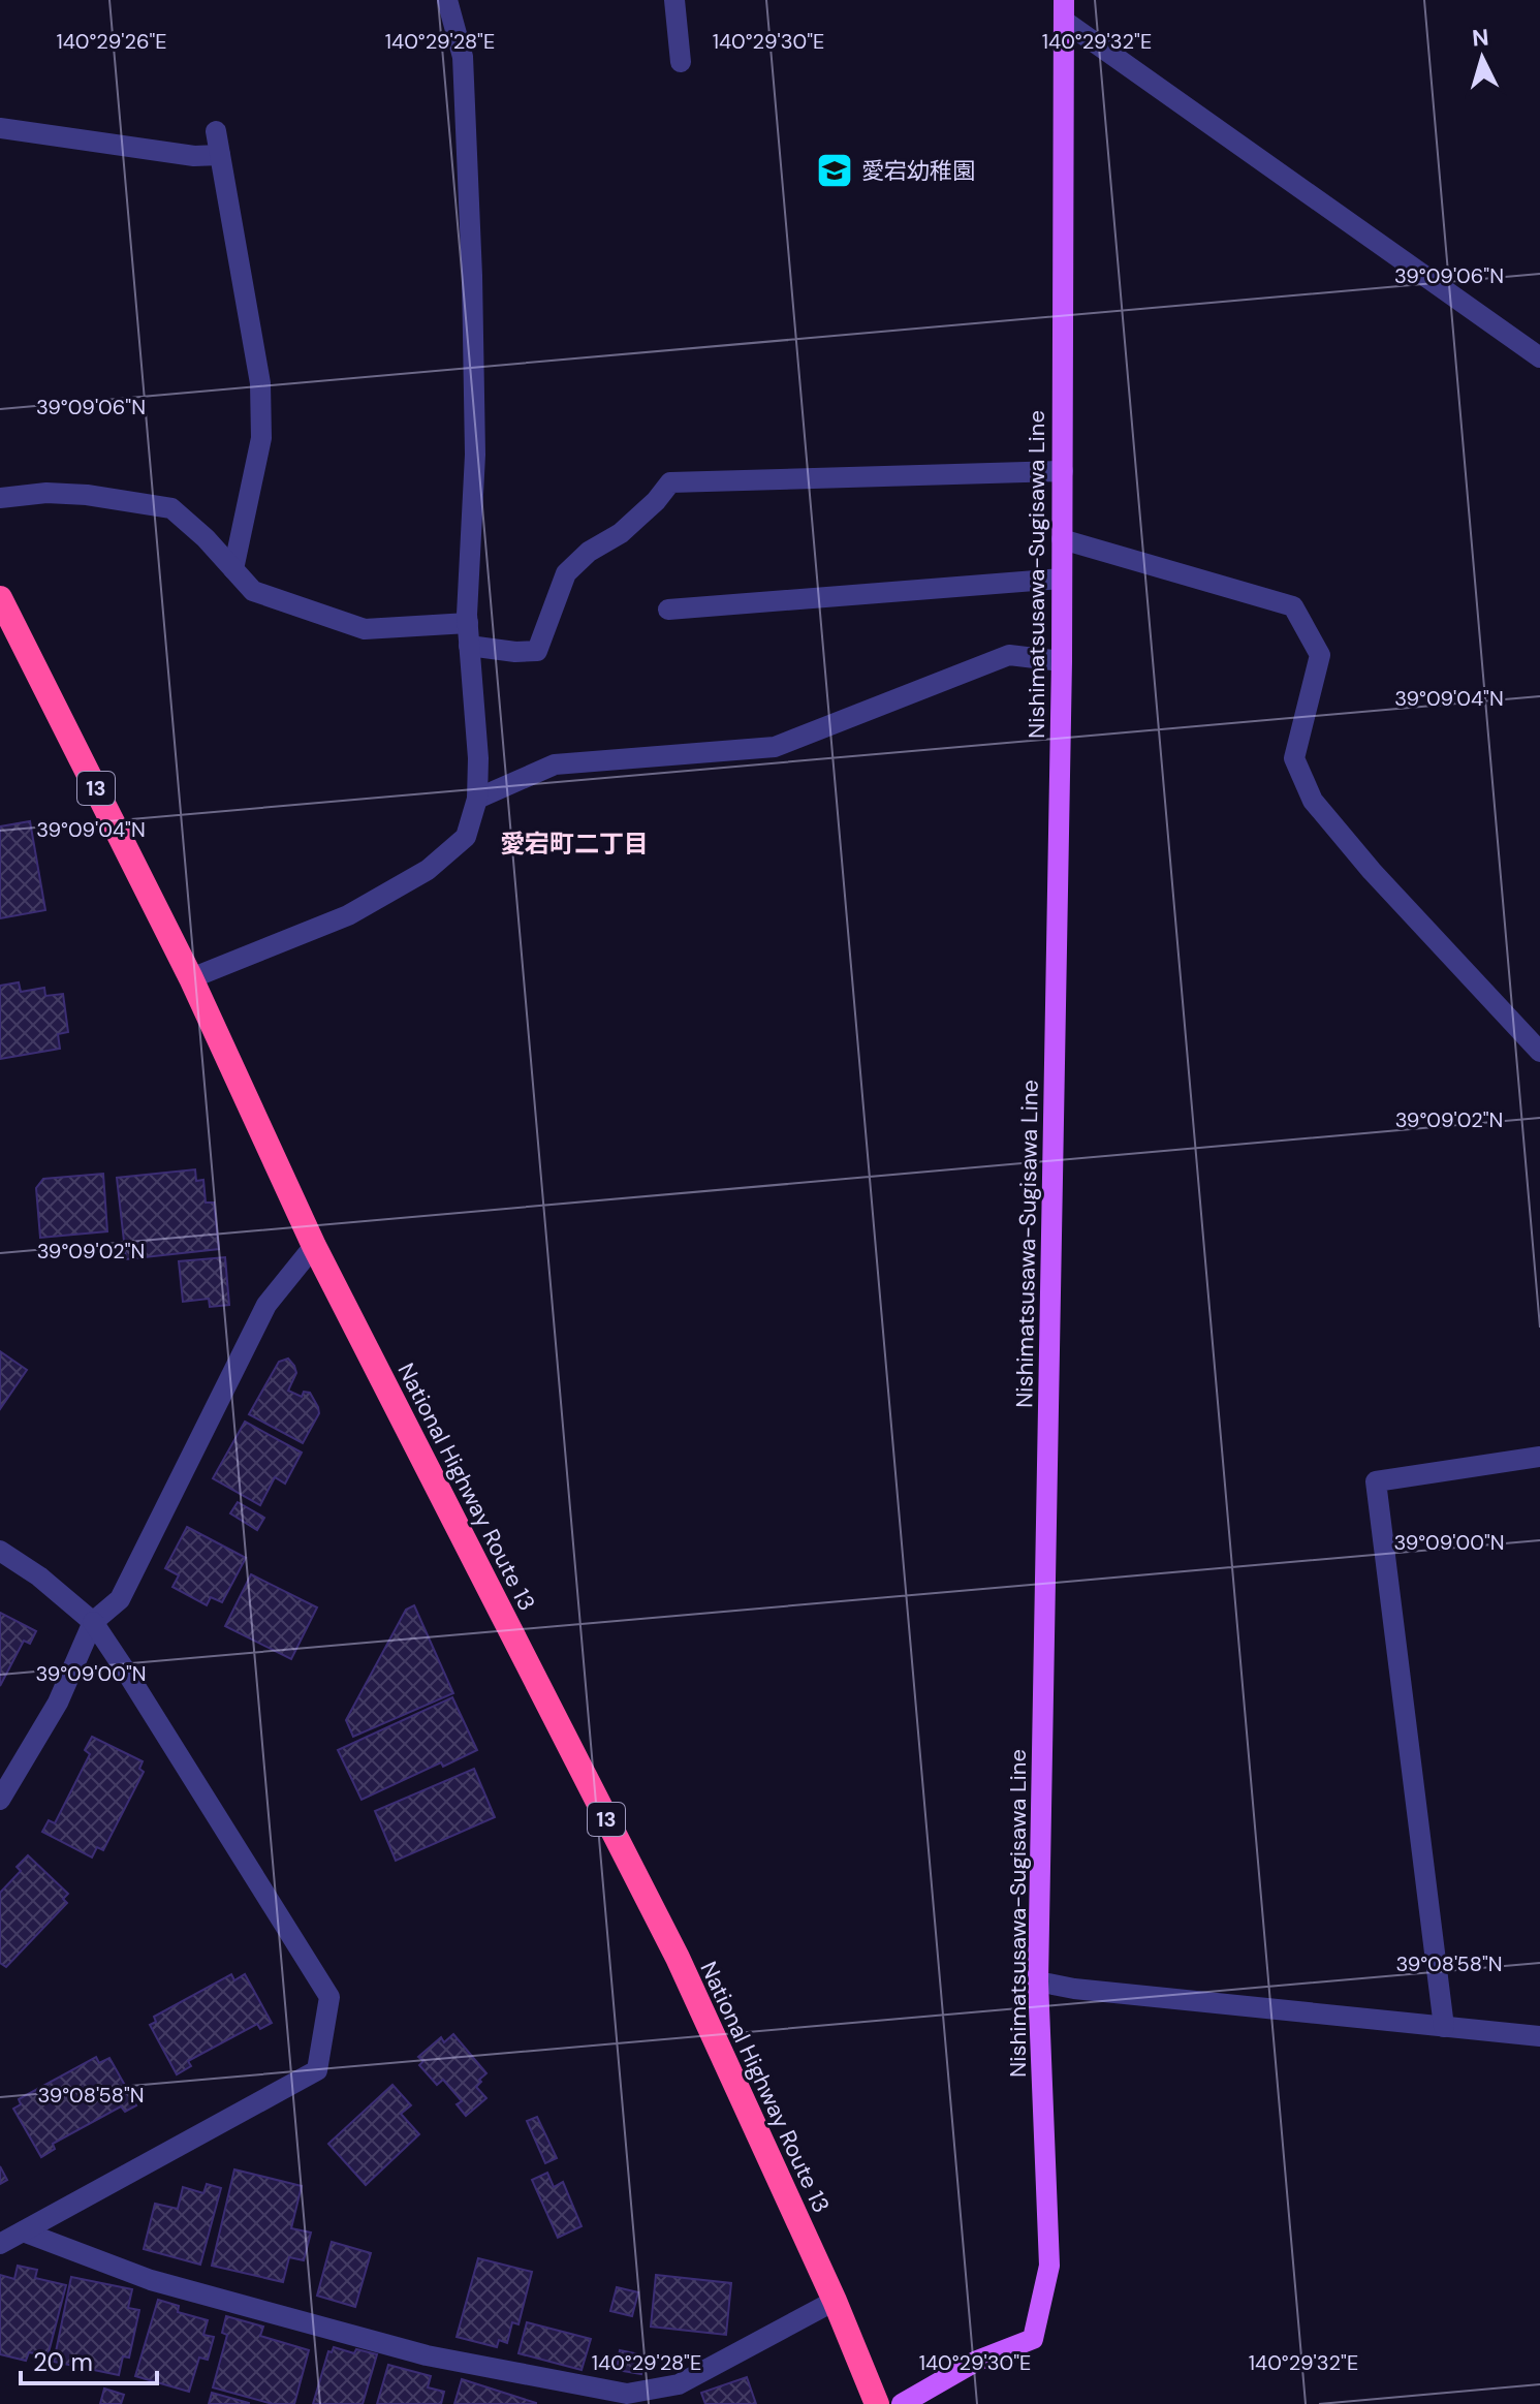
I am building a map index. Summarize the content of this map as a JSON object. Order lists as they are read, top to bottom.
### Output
{
  "streets": {
    "highway": ["13", "National Highway Route 13"],
    "main road": ["Nishimatsusawa-Sugisawa Line"]
  },
  "districts": ["愛宕町二丁目"],
  "places": {
    "school or university": ["愛宕幼稚園"]
  },
  "scale_bar": "20 m",
  "north": "top",
  "coordinates": [
    "140°29'26\"E",
    "140°29'28\"E",
    "140°29'30\"E",
    "140°29'32\"E",
    "39°09'06\"N",
    "39°09'04\"N",
    "39°09'02\"N",
    "39°09'00\"N",
    "39°08'58\"N"
  ]
}
